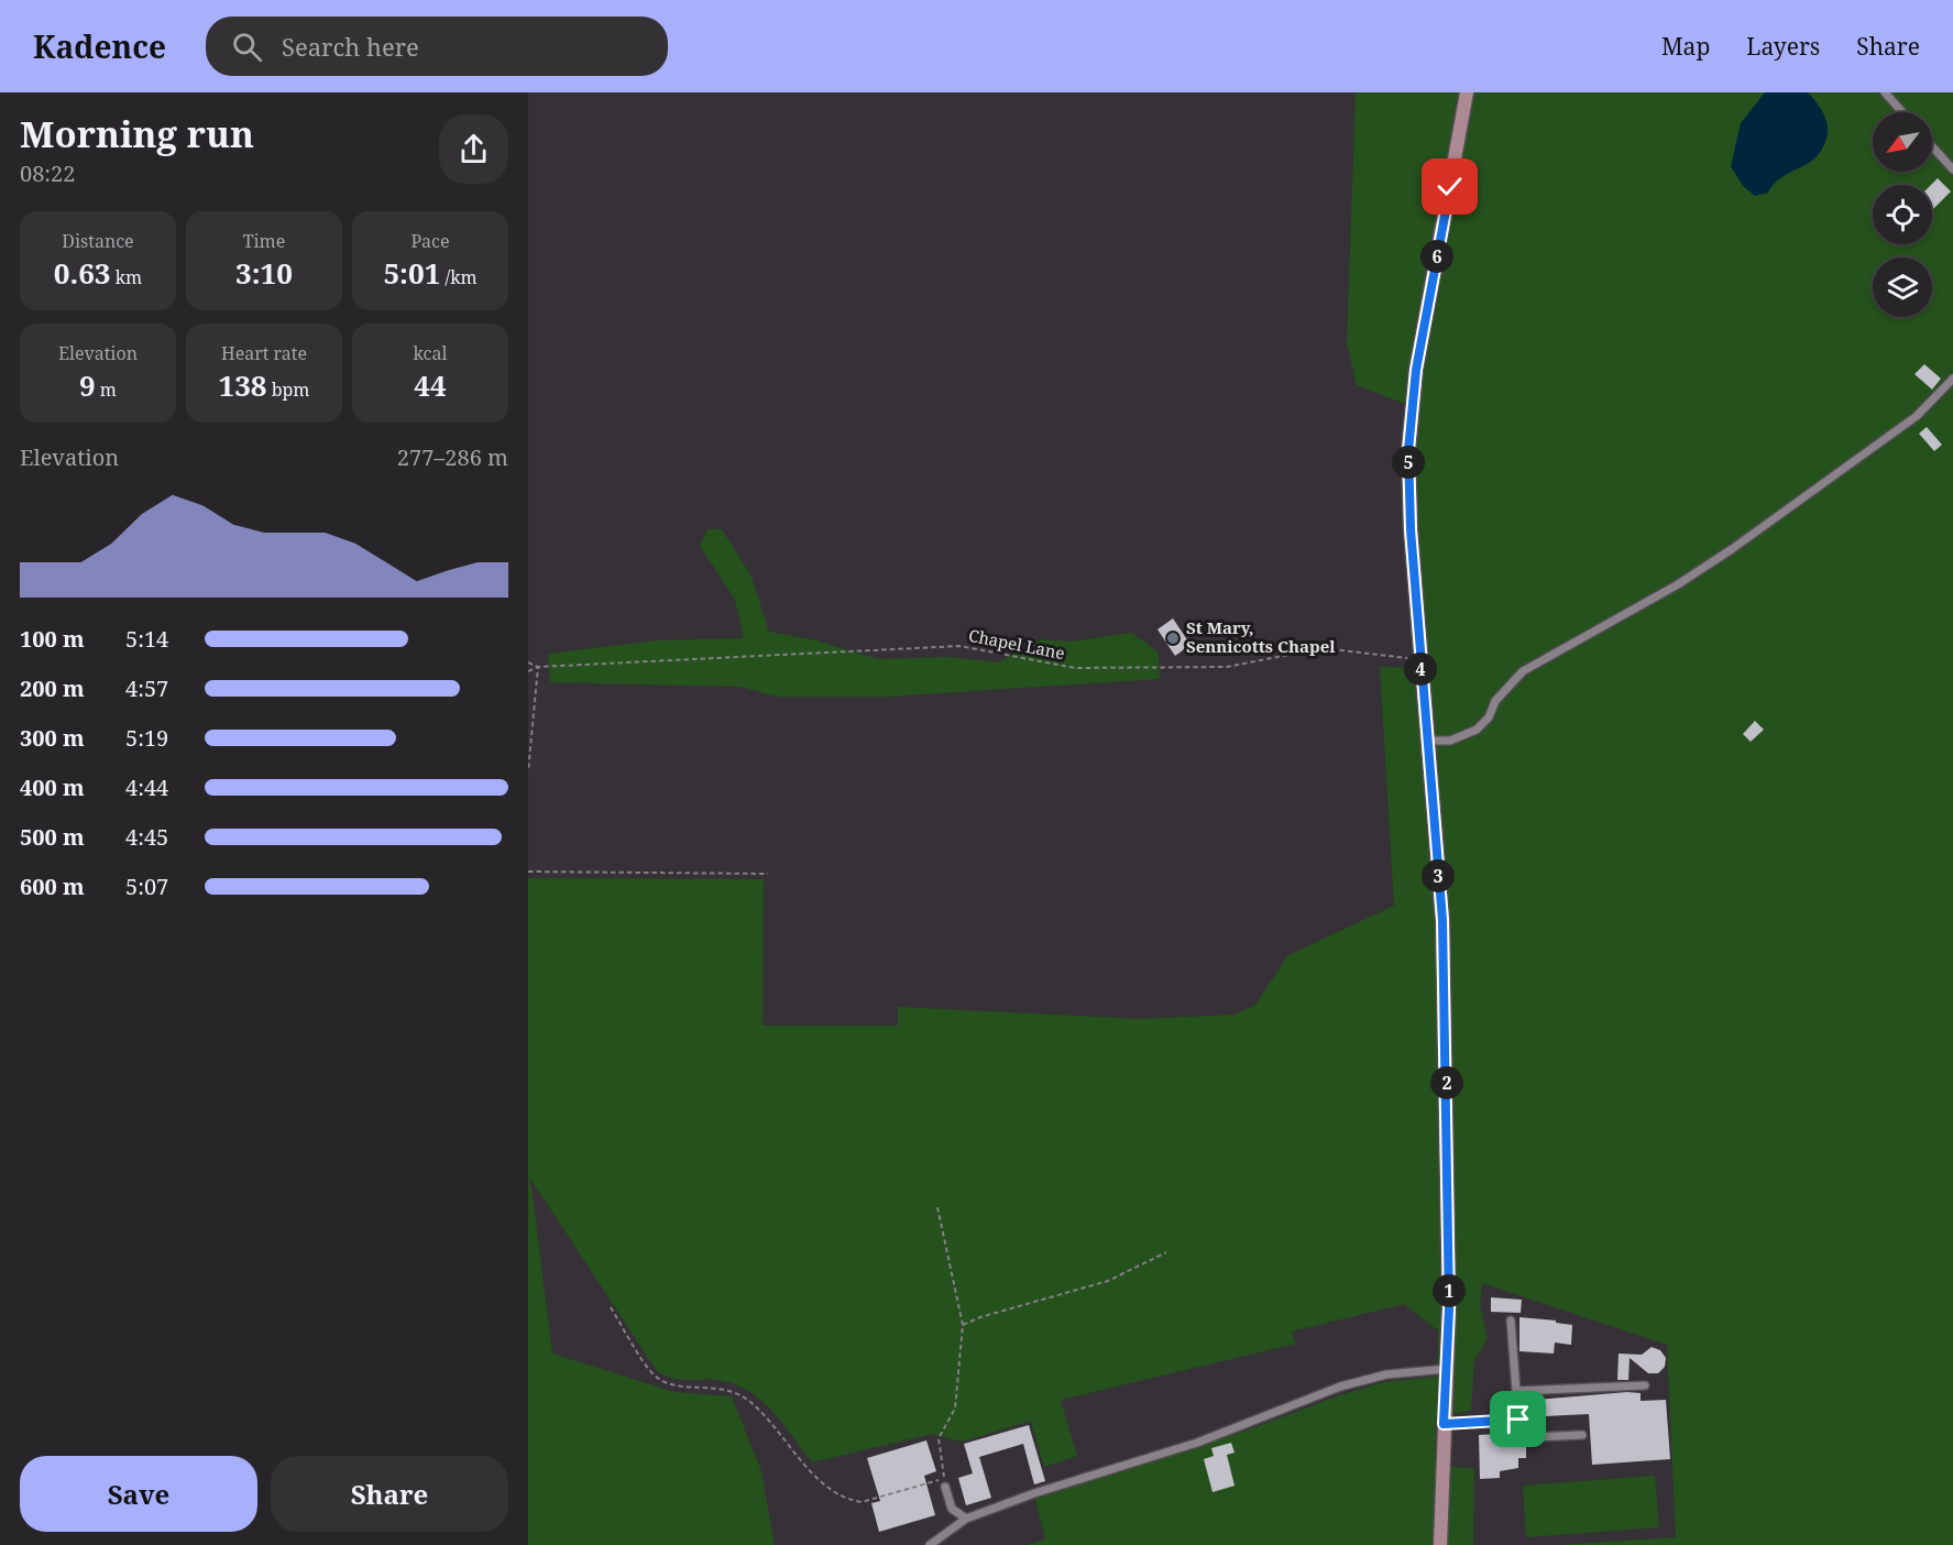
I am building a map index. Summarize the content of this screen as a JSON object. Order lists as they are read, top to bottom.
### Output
{
  "streets": {
    "path": ["Chapel Lane"]
  },
  "places": ["St Mary, Sennicotts Chapel"],
  "north": "bottom left",
  "page": {
    "header": "Kadence",
    "search": "Search here",
    "nav": ["Map", "Layers", "Share"],
    "heading": ["Morning run", "08:22"],
    "stats": [
      ["Distance", "0.63 km"],
      ["Time", "3:10"],
      ["Pace", "5:01 /km"],
      ["Elevation", "9 m"],
      ["Heart rate", "138 bpm"],
      ["kcal", "44"]
    ],
    "pins": [
      "6",
      "5",
      "4",
      "3",
      "2",
      "1"
    ],
    "chart": ["Elevation", "277–286 m"],
    "list": [
      {
        "name": "100 m",
        "note": "5:14"
      },
      {
        "name": "200 m",
        "note": "4:57"
      },
      {
        "name": "300 m",
        "note": "5:19"
      },
      {
        "name": "400 m",
        "note": "4:44"
      },
      {
        "name": "500 m",
        "note": "4:45"
      },
      {
        "name": "600 m",
        "note": "5:07"
      }
    ],
    "buttons": ["Save", "Share"]
  }
}
